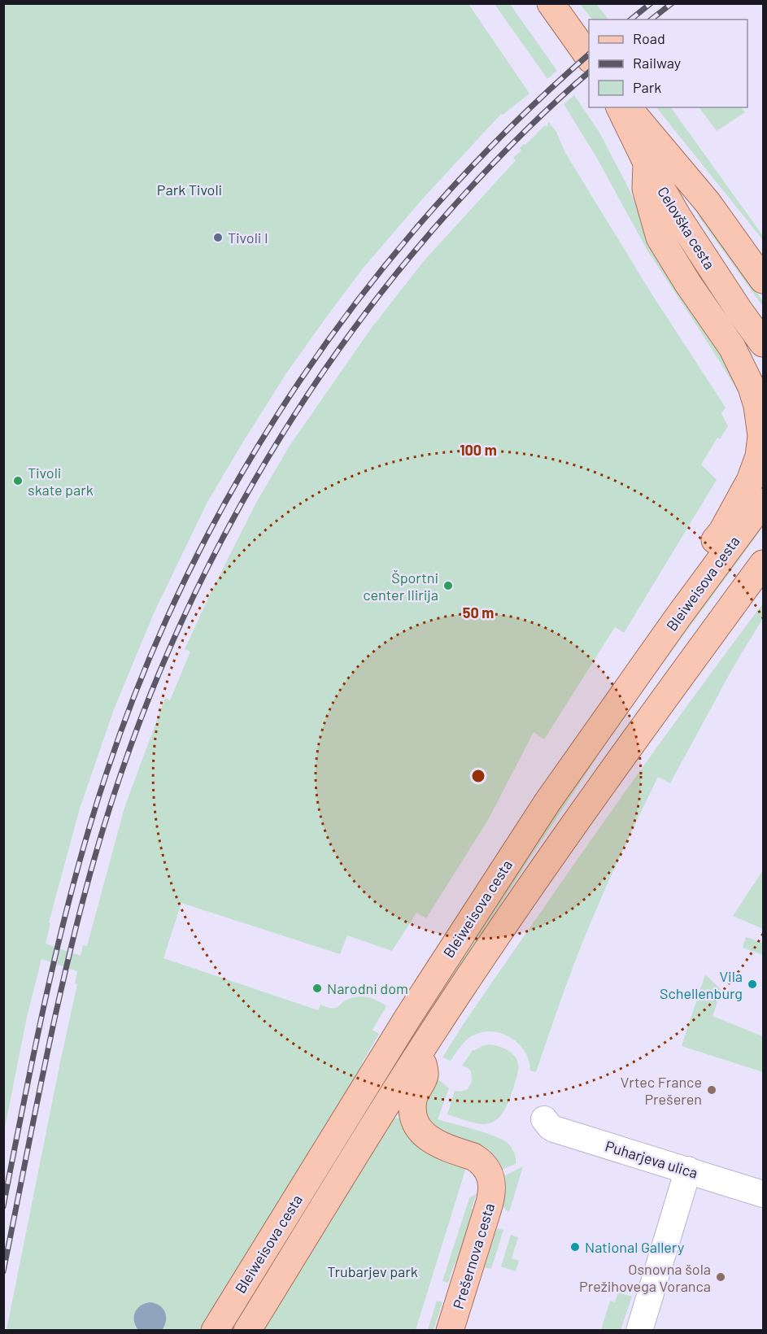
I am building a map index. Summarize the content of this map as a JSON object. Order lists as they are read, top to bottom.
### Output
{
  "streets": {
    "main road": ["Celovška cesta", "Bleiweisova cesta", "Prešernova cesta"],
    "street": ["Puharjeva ulica"]
  },
  "crossings": [
    ["Bleiweisova cesta", "Prešernova cesta"]
  ],
  "parks": ["Park Tivoli", "Trubarjev park"],
  "places": [
    "Tivoli I",
    "Tivoli skate park",
    "Športni center Ilirija",
    "Vila Schellenburg",
    "Narodni dom",
    "Vrtec France Prešeren",
    "National Gallery",
    "Osnovna šola Prežihovega Voranca"
  ],
  "legend": ["Road", "Railway", "Park"],
  "rings": ["100 m", "50 m"]
}
